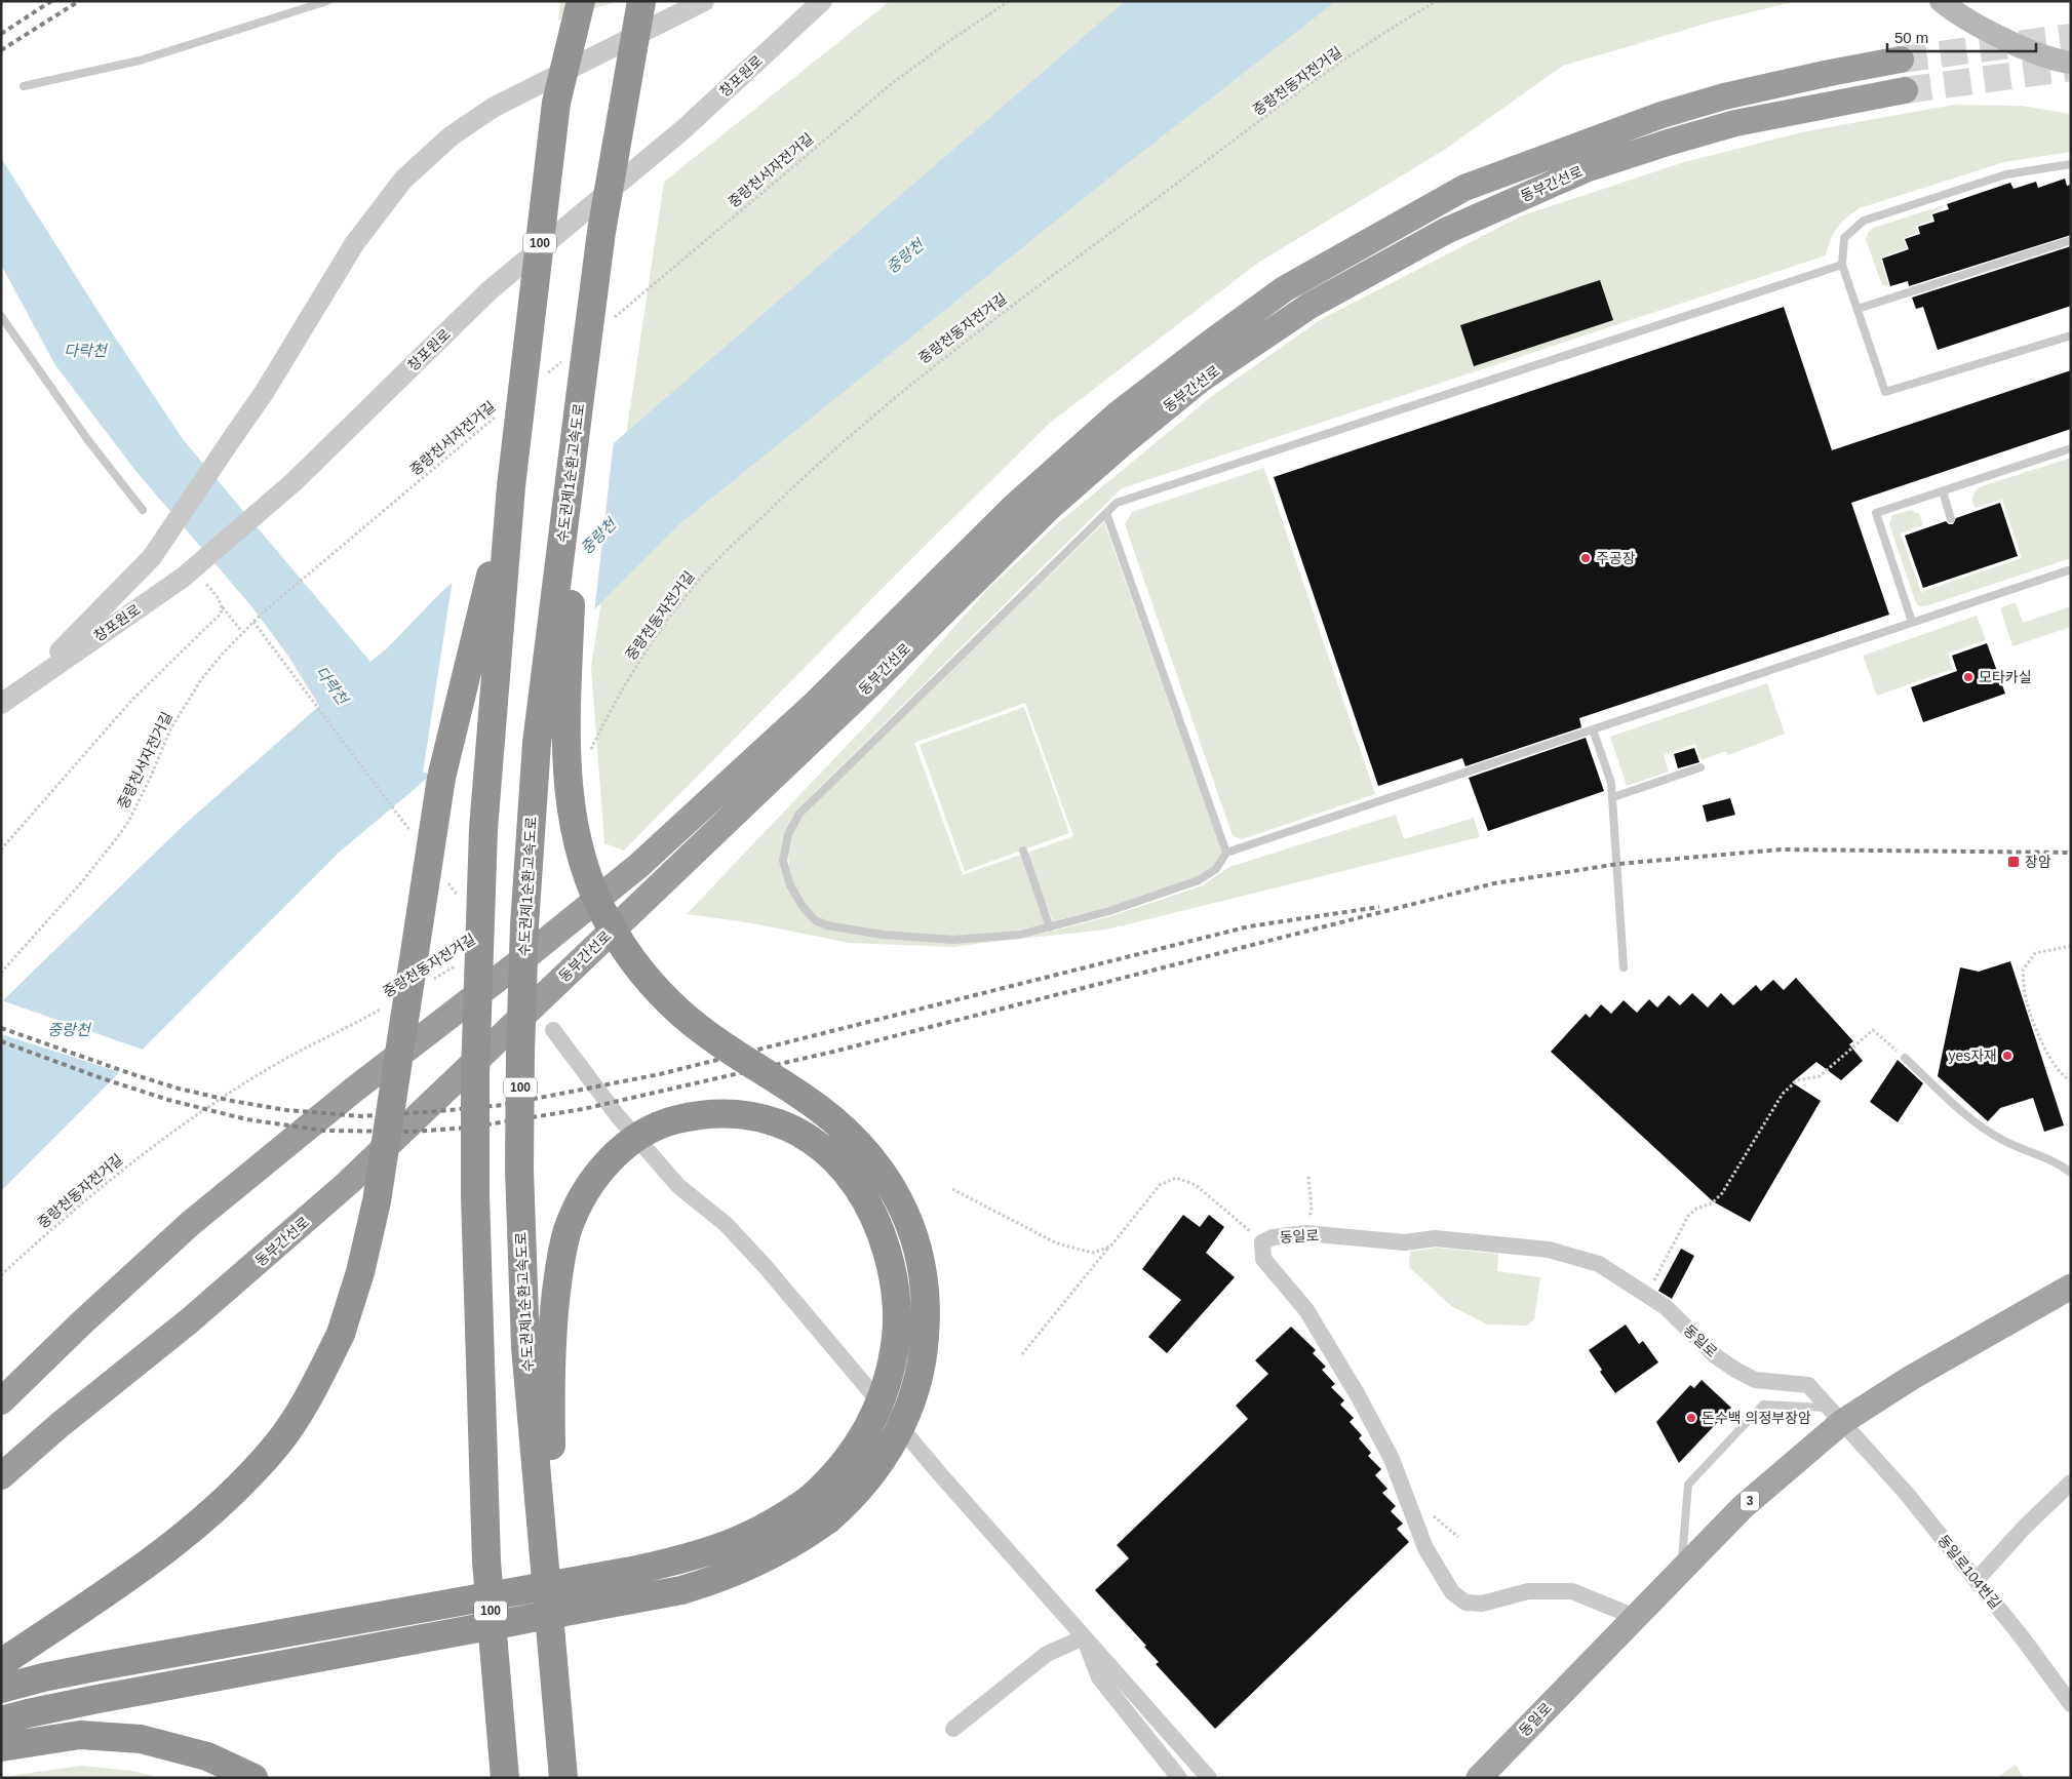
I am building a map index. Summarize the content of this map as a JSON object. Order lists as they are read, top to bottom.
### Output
{
  "streets": {
    "highway": ["동부간선로", "100", "수도권제1순환고속도로"],
    "main road": ["동일로", "3"],
    "street": ["창포원로", "동일로104번길"],
    "path": ["중랑천동자전거길", "중랑천서자전거길"]
  },
  "crossings": [
    ["동일로", "동일로104번길"]
  ],
  "water": ["중랑천", "다락천"],
  "places": {
    "other": [
      "주공장",
      "모타카실",
      "yes자재",
      "돈수백 의정부장암"
    ],
    "transit": ["장암"]
  },
  "scale_bar": "50 m"
}
